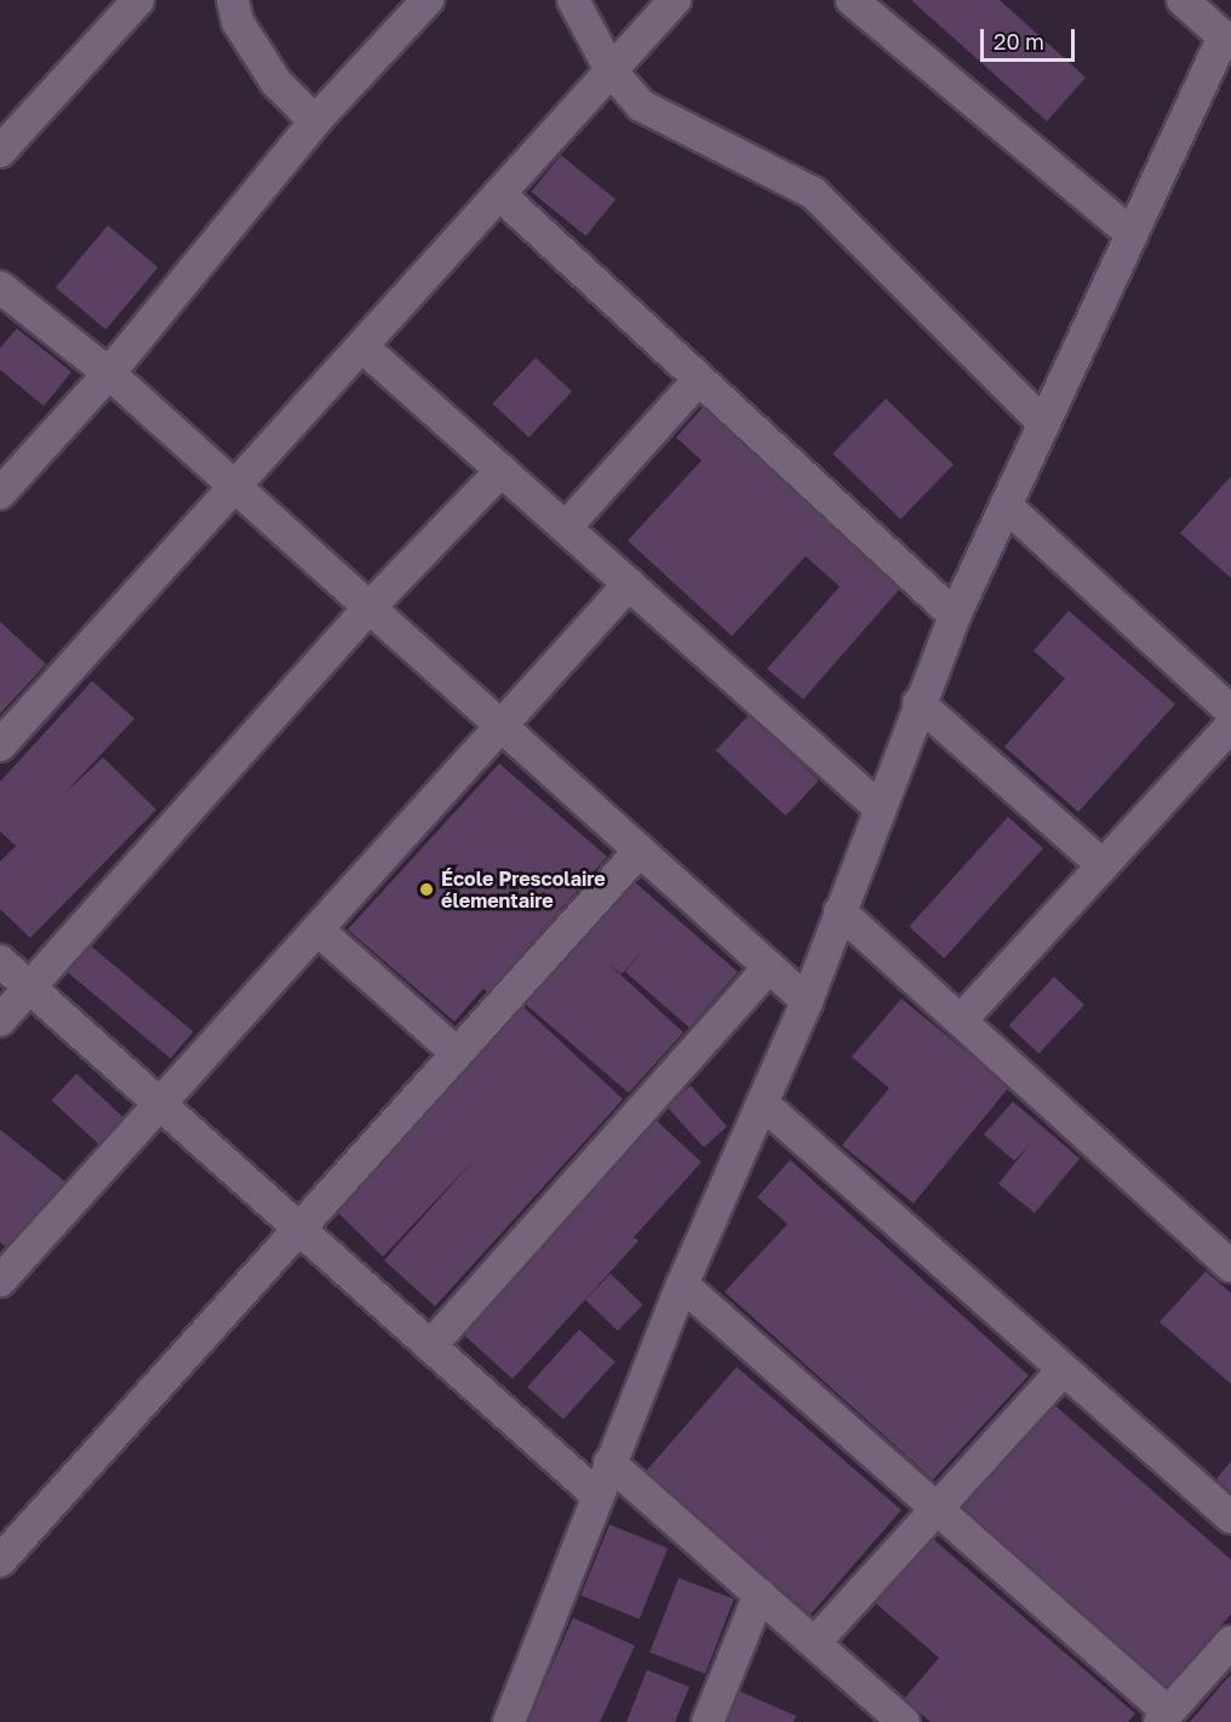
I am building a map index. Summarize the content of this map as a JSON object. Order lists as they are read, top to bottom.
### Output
{
  "places": ["École Prescolaire élementaire"],
  "scale_bar": "20 m"
}
